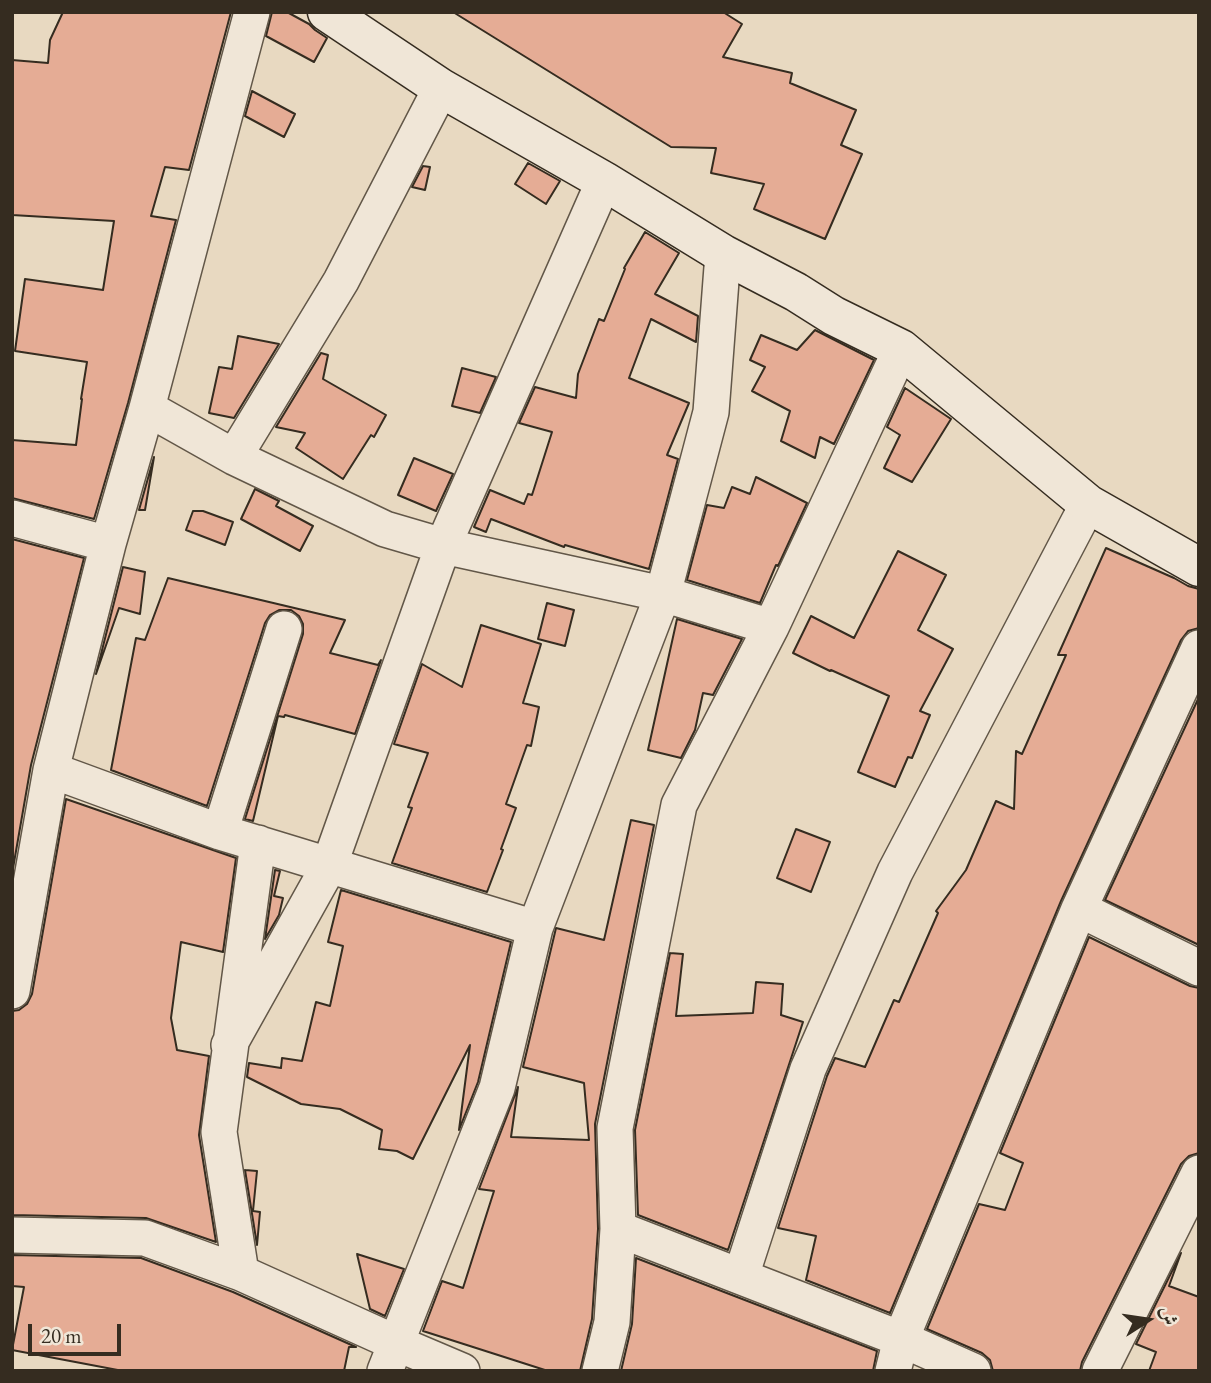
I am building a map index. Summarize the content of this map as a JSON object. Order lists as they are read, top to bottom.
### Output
{
  "scale_bar": "20 m",
  "north": "right"
}
